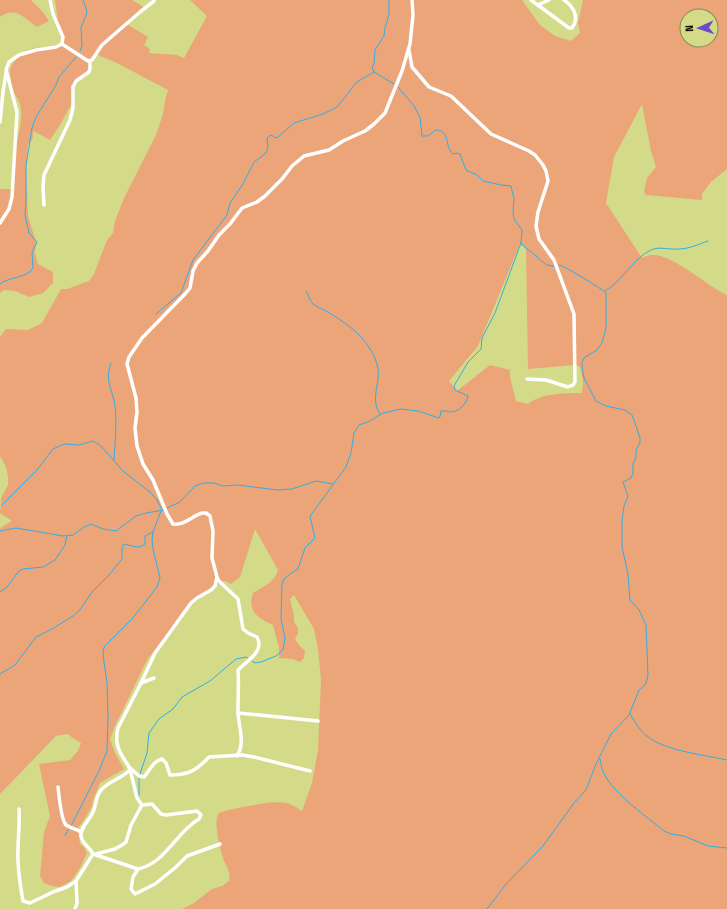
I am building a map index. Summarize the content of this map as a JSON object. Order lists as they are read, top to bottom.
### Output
{
  "north": "left"
}
